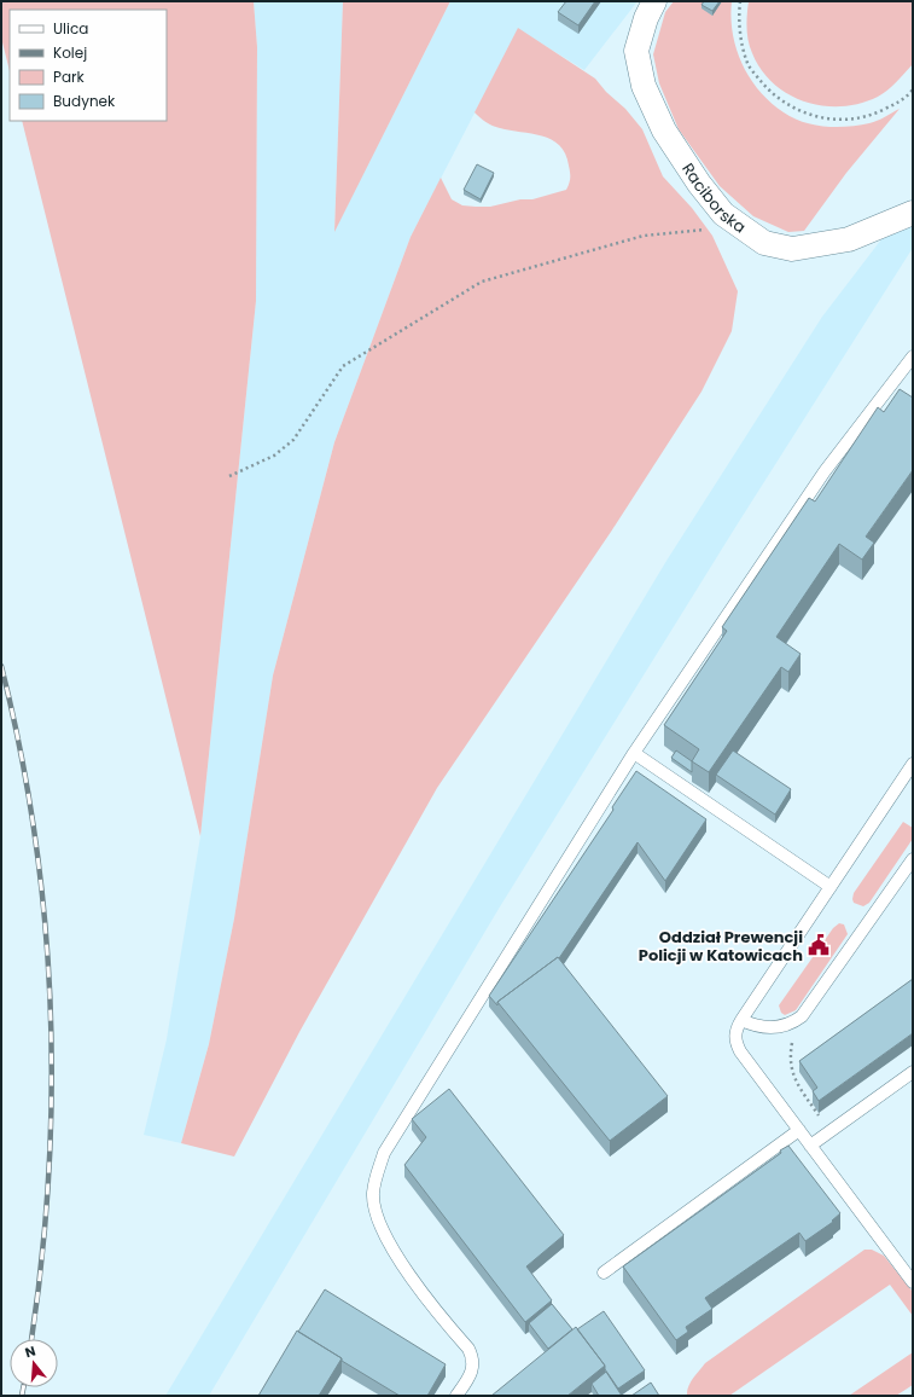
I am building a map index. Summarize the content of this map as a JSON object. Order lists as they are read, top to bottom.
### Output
{
  "streets": {
    "street": ["Raciborska"]
  },
  "places": {
    "public building": ["Oddział Prewencji Policji w Katowicach"]
  },
  "legend": [
    "Ulica",
    "Kolej",
    "Park",
    "Budynek"
  ],
  "north": "top"
}
